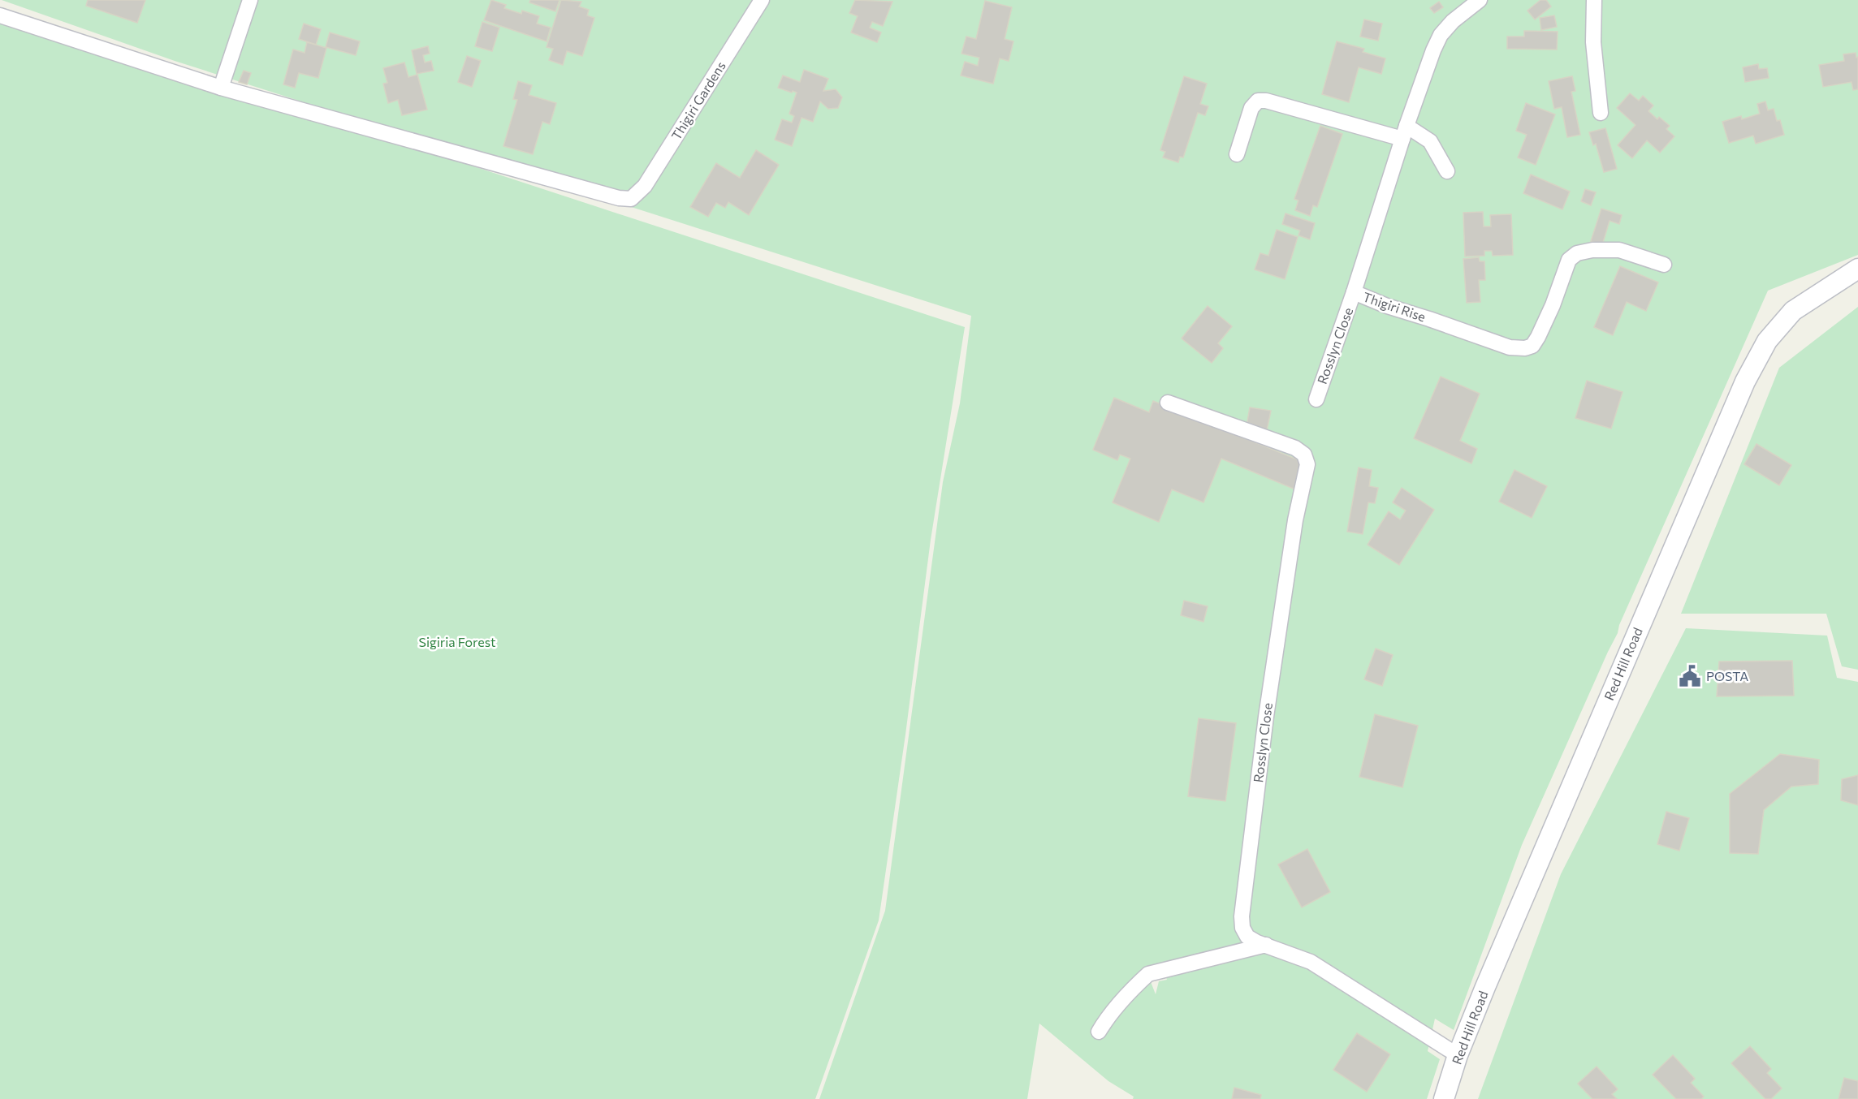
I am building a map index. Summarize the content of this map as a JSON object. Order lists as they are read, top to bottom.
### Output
{
  "streets": {
    "main road": ["Red Hill Road"],
    "street": ["Thigiri Gardens", "Thigiri Rise", "Rosslyn Close"]
  },
  "crossings": [
    ["Thigiri Rise", "Rosslyn Close"],
    ["Rosslyn Close", "Red Hill Road"]
  ],
  "parks": ["Sigiria Forest"],
  "places": {
    "public building": ["POSTA"]
  }
}
